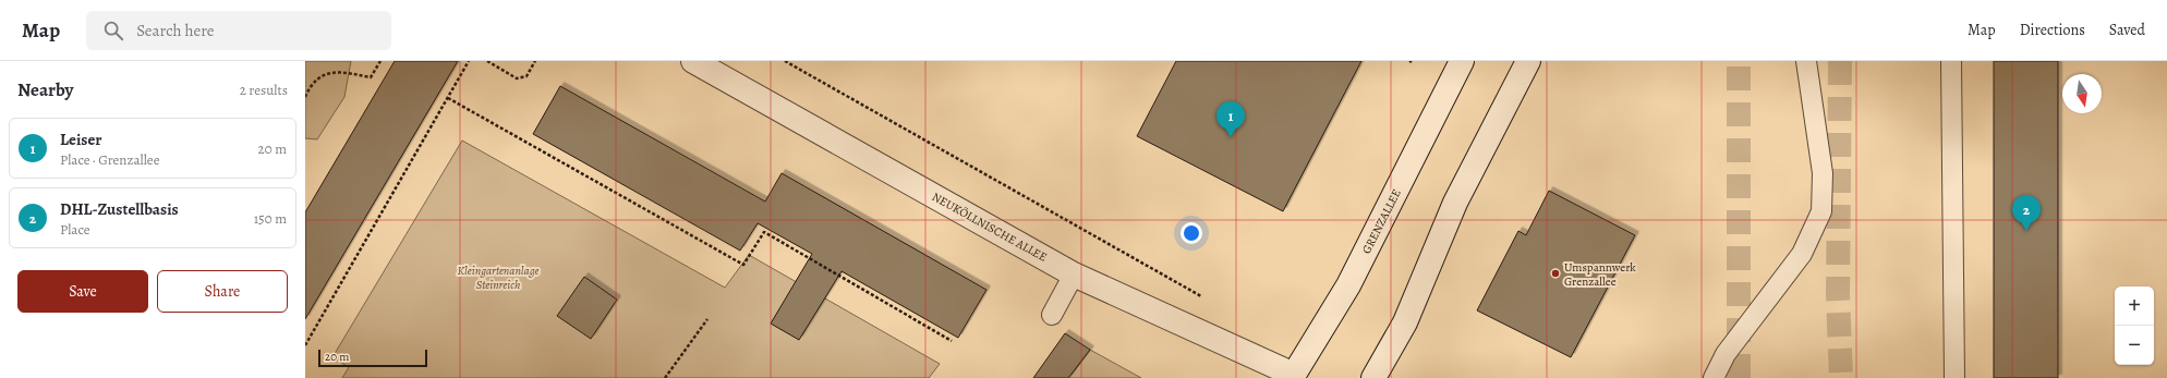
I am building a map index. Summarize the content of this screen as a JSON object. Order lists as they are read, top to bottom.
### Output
{
  "streets": {
    "main road": ["GRENZALLEE", "NEUKÖLLNISCHE ALLEE"]
  },
  "crossings": [
    ["GRENZALLEE", "NEUKÖLLNISCHE ALLEE"]
  ],
  "parks": ["Kleingartenanlage Steinreich"],
  "places": ["Umspannwerk Grenzallee"],
  "scale_bar": "20 m",
  "north": "bottom",
  "page": {
    "header": "Map",
    "search": "Search here",
    "nav": ["Map", "Directions", "Saved"],
    "heading": ["Nearby", "2 results"],
    "pins": ["1", "2"],
    "list": [
      {
        "mark": "1",
        "name": "Leiser",
        "note": "Place · Grenzallee",
        "value": "20 m"
      },
      {
        "mark": "2",
        "name": "DHL-Zustellbasis",
        "note": "Place",
        "value": "150 m"
      }
    ],
    "buttons": ["Save", "Share"],
    "map_buttons": ["+", "−"],
    "scale": "20 m"
  }
}
